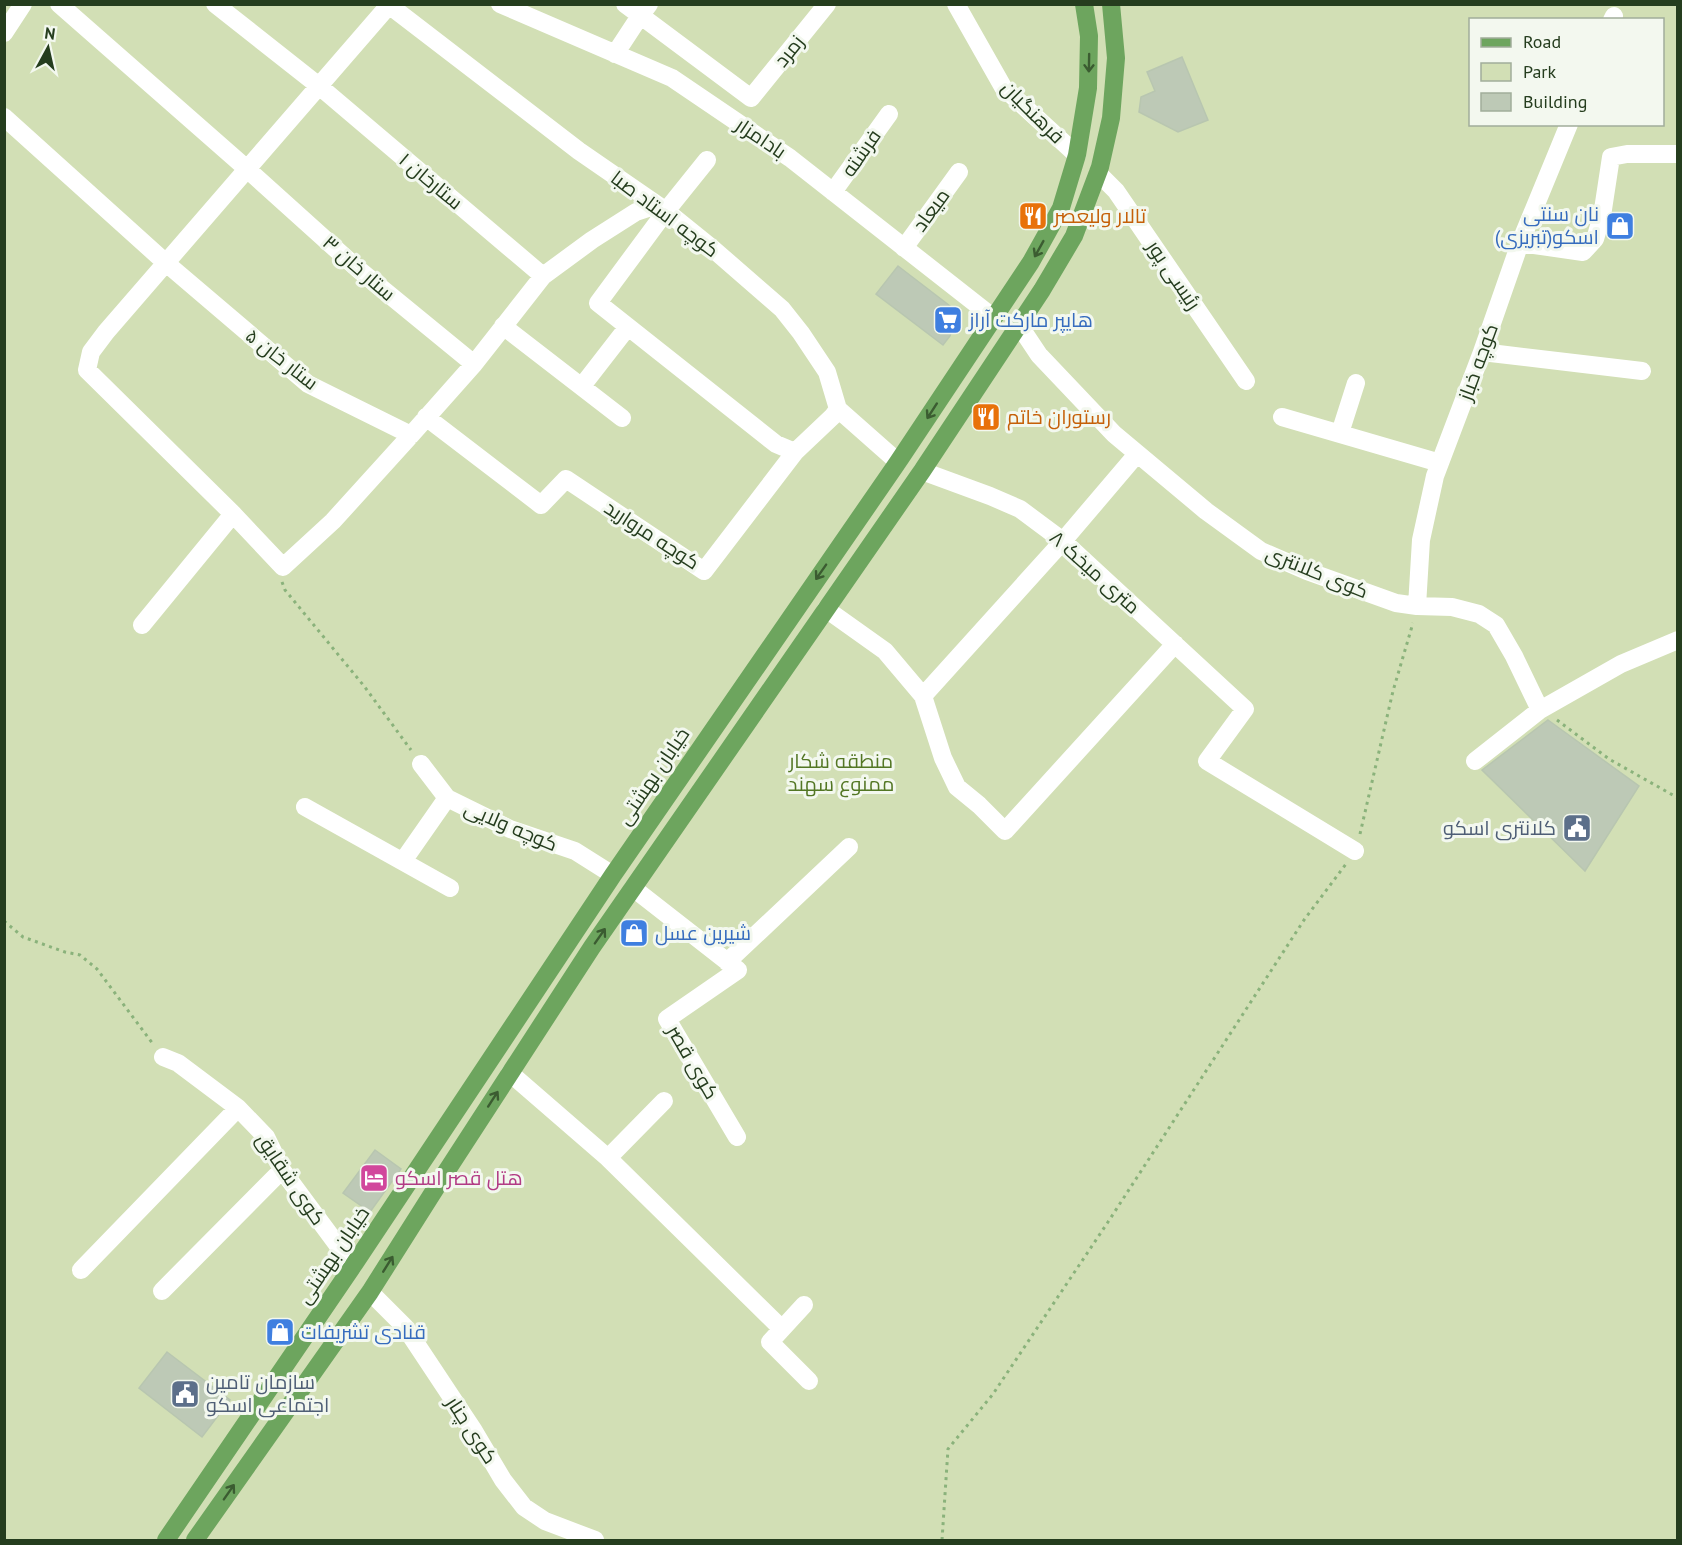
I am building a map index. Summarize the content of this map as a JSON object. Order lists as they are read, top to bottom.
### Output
{
  "streets": {
    "main road": ["خیابان بهشتی"],
    "street": [
      "زمرد",
      "فرهنگیان",
      "بادامزار",
      "فرشته",
      "ستارخان ۱",
      "میعاد",
      "کوچه استاد صبا",
      "ستار خان ۳",
      "رئیسی پور",
      "ستار خان ۵",
      "کوچه خباز",
      "کوچه مروارید",
      "۸ متری میخک",
      "کوی کلانتری",
      "کوچه ولایی",
      "کوی قصر",
      "کوی شقایق",
      "کوی چنار"
    ]
  },
  "crossings": [
    ["فرهنگیان", "خیابان بهشتی"],
    ["بادامزار", "فرشته"],
    ["بادامزار", "میعاد"],
    ["بادامزار", "خیابان بهشتی"],
    ["کوچه خباز", "کوی کلانتری"],
    ["خیابان بهشتی", "کوچه ولایی"],
    ["خیابان بهشتی", "کوی شقایق"]
  ],
  "parks": ["منطقه شکار ممنوع سهند"],
  "places": {
    "restaurant": ["تالار ولیعصر", "رستوران خاتم"],
    "shop": ["نان سنتی اسکو(تبریزی)", "شیرین عسل", "قنادی تشریفات"],
    "supermarket": ["هایپر مارکت آراز"],
    "public building": ["کلانتری اسکو", "سازمان تامین اجتماعی اسکو"],
    "hotel": ["هتل قصر اسکو"]
  },
  "legend": ["Road", "Park", "Building"],
  "north": "top"
}
